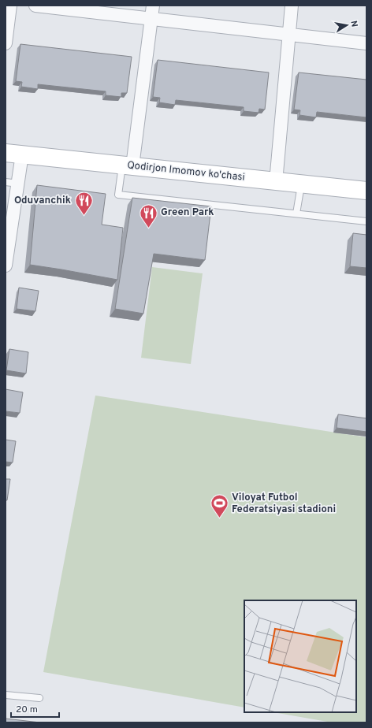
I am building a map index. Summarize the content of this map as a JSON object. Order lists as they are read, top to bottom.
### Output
{
  "streets": {
    "street": ["Qodirjon Imomov ko'chasi"]
  },
  "places": {
    "restaurant": ["Oduvanchik", "Green Park"],
    "sports": ["Viloyat Futbol Federatsiyasi stadioni"]
  },
  "scale_bar": "20 m",
  "north": "right"
}
